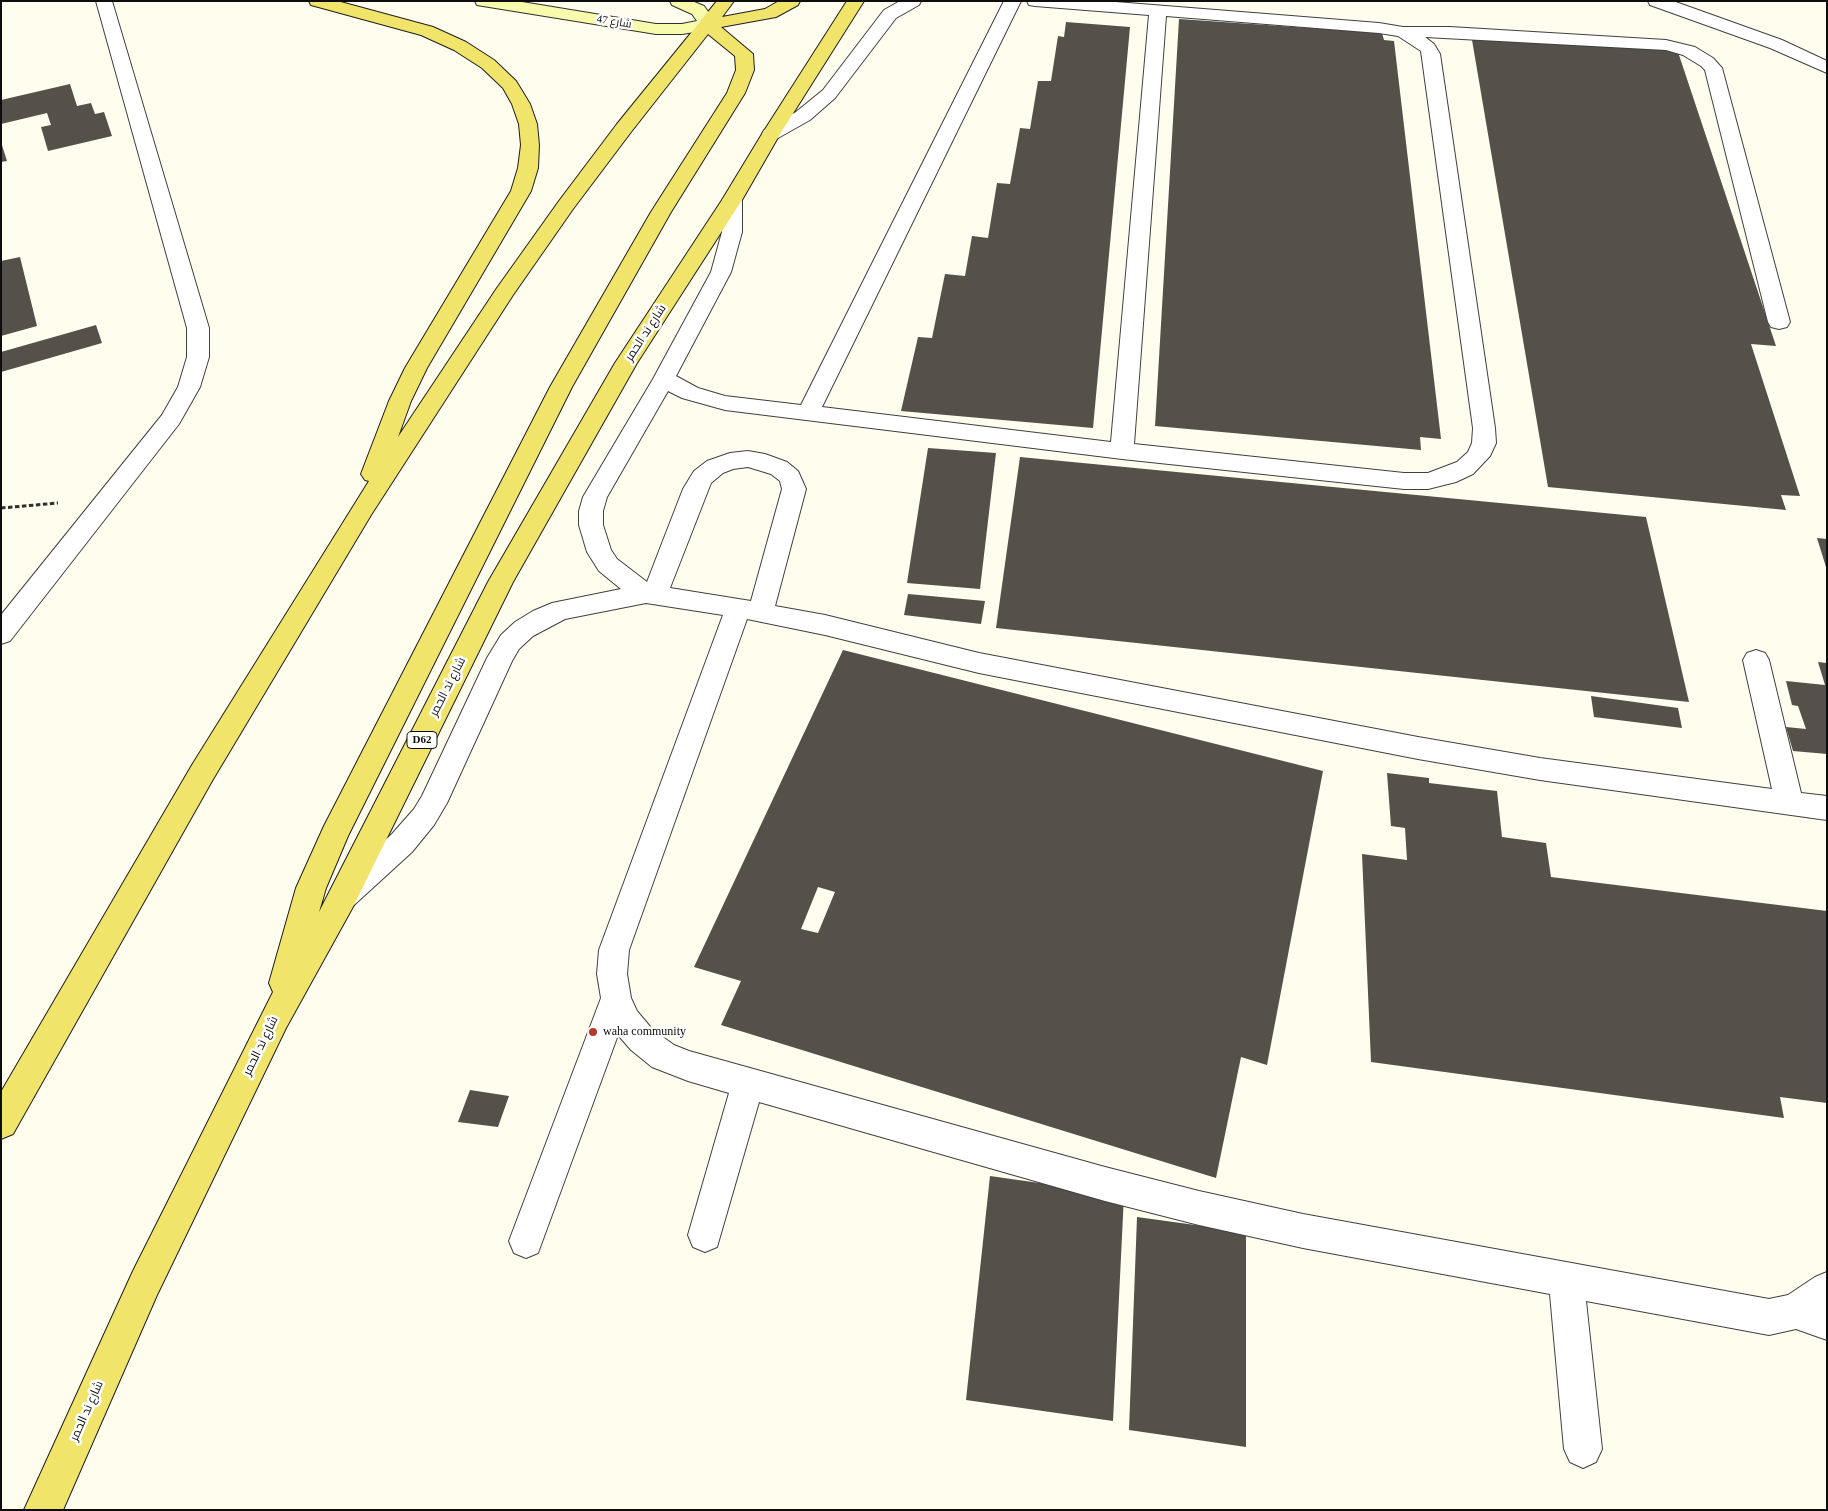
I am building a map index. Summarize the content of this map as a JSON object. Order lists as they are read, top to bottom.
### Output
{
  "streets": {
    "main road": ["شارع ند الحمر", "D62"],
    "street": ["شارع 47"]
  },
  "places": ["waha community"]
}
